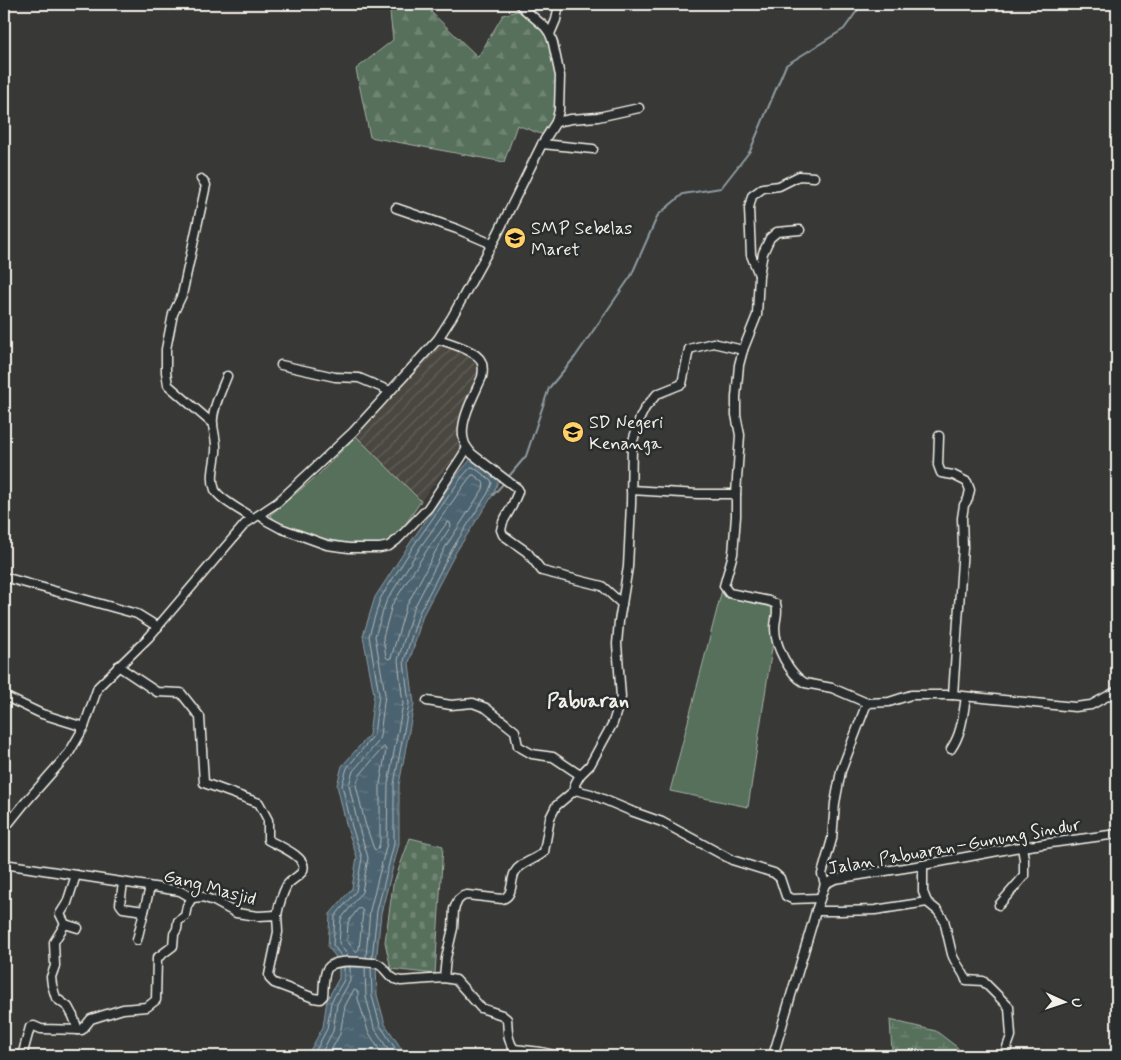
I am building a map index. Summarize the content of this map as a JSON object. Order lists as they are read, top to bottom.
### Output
{
  "streets": {
    "street": ["Jalan Pabuaran–Gunung Sindur", "Gang Masjid"]
  },
  "districts": ["Pabuaran"],
  "places": {
    "school or university": ["SMP Sebelas Maret", "SD Negeri Kenanga"]
  },
  "north": "right"
}
